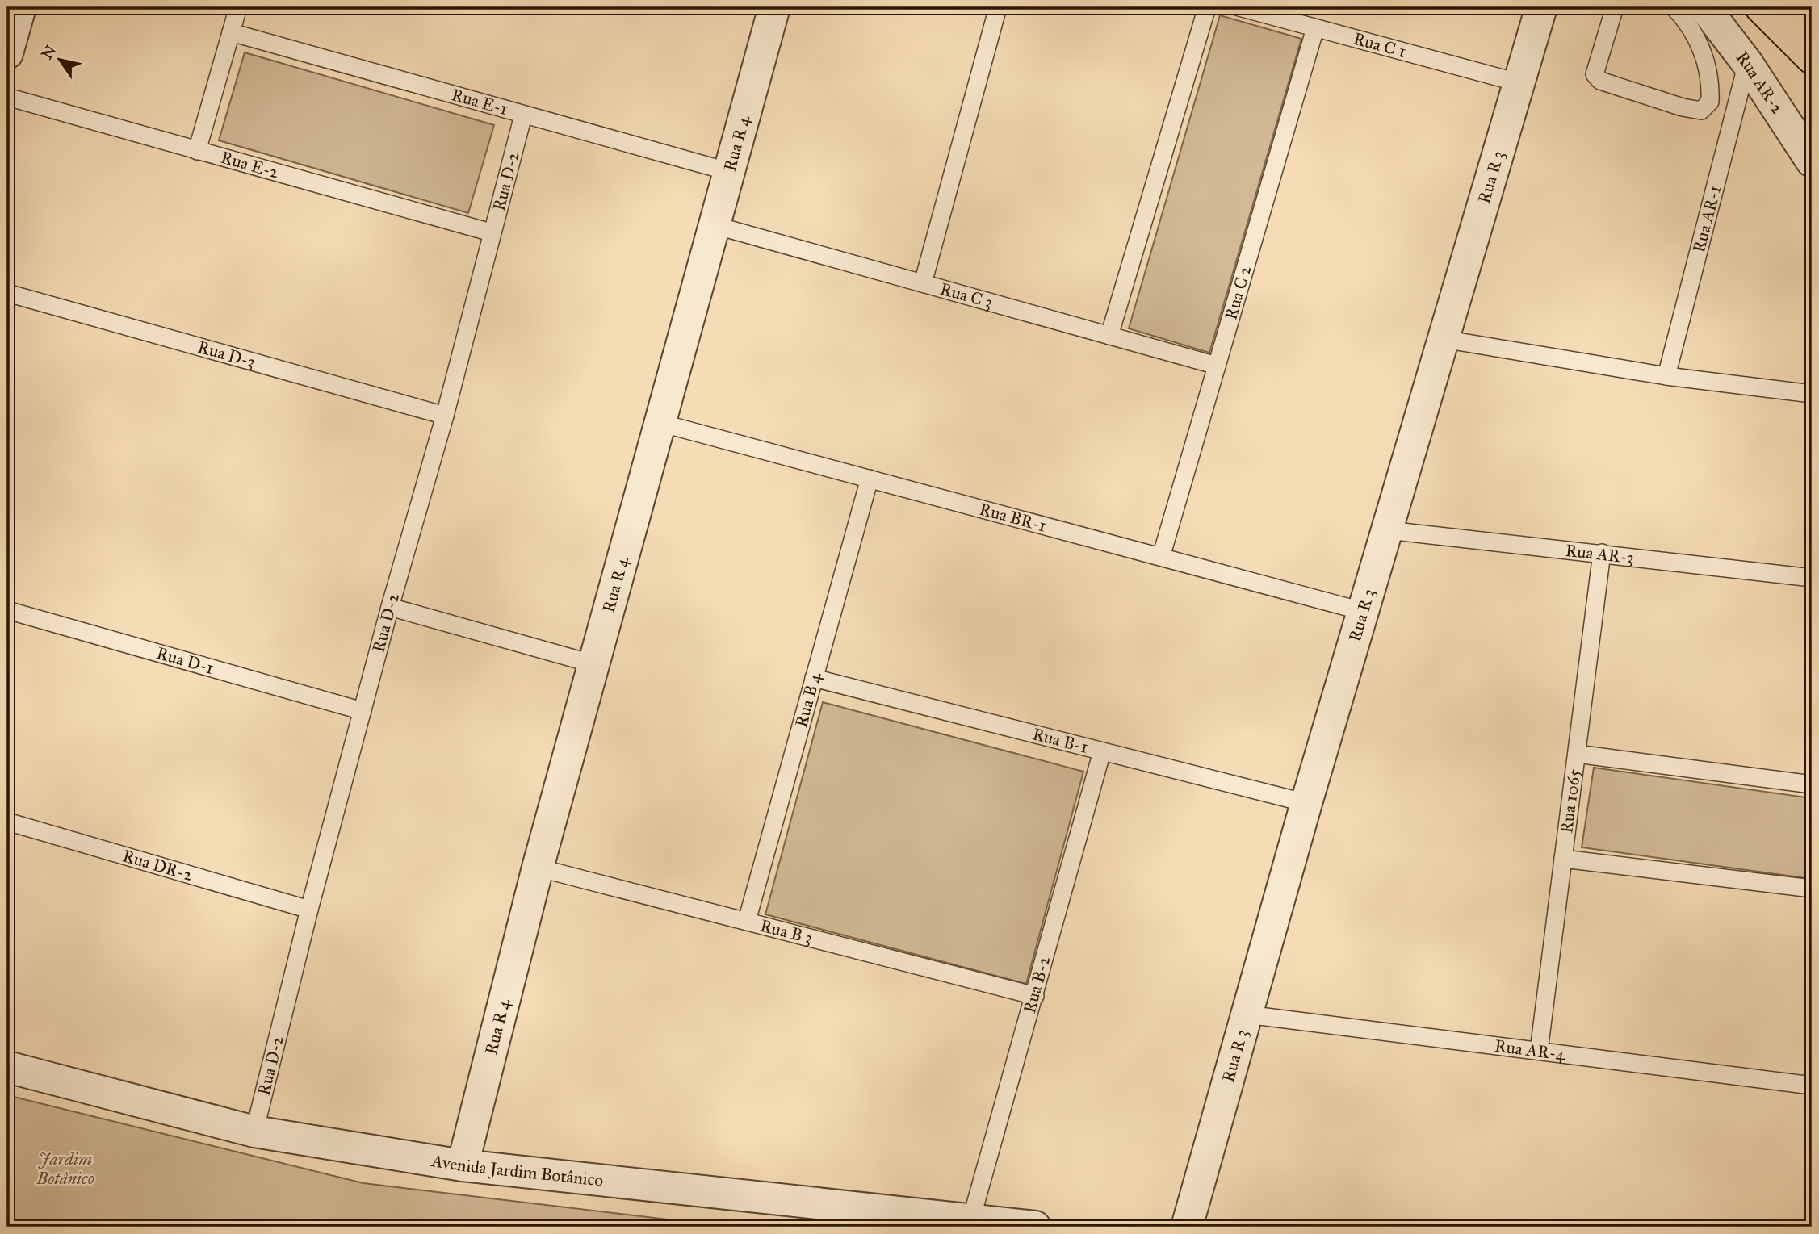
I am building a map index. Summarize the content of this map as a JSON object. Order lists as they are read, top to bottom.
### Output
{
  "streets": {
    "street": [
      "Rua AR-2",
      "Rua R 4",
      "Rua R 3",
      "Avenida Jardim Botânico"
    ],
    "lane": [
      "Rua C 1",
      "Rua E-1",
      "Rua E-2",
      "Rua D-2",
      "Rua AR-1",
      "Rua C 2",
      "Rua C 3",
      "Rua D-3",
      "Rua BR-1",
      "Rua AR-3",
      "Rua D-1",
      "Rua B 4",
      "Rua B-1",
      "Rua 1065",
      "Rua DR-2",
      "Rua B 3",
      "Rua B-2",
      "Rua AR-4"
    ]
  },
  "crossings": [
    ["Rua C 1", "Rua R 3"],
    ["Rua C 1", "Rua C 2"],
    ["Rua AR-2", "Rua AR-1"],
    ["Rua E-1", "Rua R 4"],
    ["Rua E-1", "Rua D-2"],
    ["Rua R 4", "Rua C 3"],
    ["Rua R 4", "Rua BR-1"],
    ["Rua R 4", "Rua B 3"],
    ["Rua R 4", "Avenida Jardim Botânico"],
    ["Rua E-2", "Rua D-2"],
    ["Rua R 3", "Rua BR-1"],
    ["Rua R 3", "Rua AR-3"],
    ["Rua R 3", "Rua B-1"],
    ["Rua R 3", "Rua AR-4"],
    ["Rua D-2", "Rua D-3"],
    ["Rua D-2", "Rua D-1"],
    ["Rua D-2", "Rua DR-2"],
    ["Rua D-2", "Avenida Jardim Botânico"],
    ["Rua C 2", "Rua C 3"],
    ["Rua C 2", "Rua BR-1"],
    ["Rua BR-1", "Rua B 4"],
    ["Rua AR-3", "Rua 1065"],
    ["Rua B 4", "Rua B-1"],
    ["Rua B 4", "Rua B 3"],
    ["Rua B-1", "Rua B-2"],
    ["Rua 1065", "Rua AR-4"],
    ["Rua B 3", "Rua B-2"],
    ["Rua B-2", "Avenida Jardim Botânico"]
  ],
  "parks": ["Jardim Botânico"],
  "north": "top left"
}
